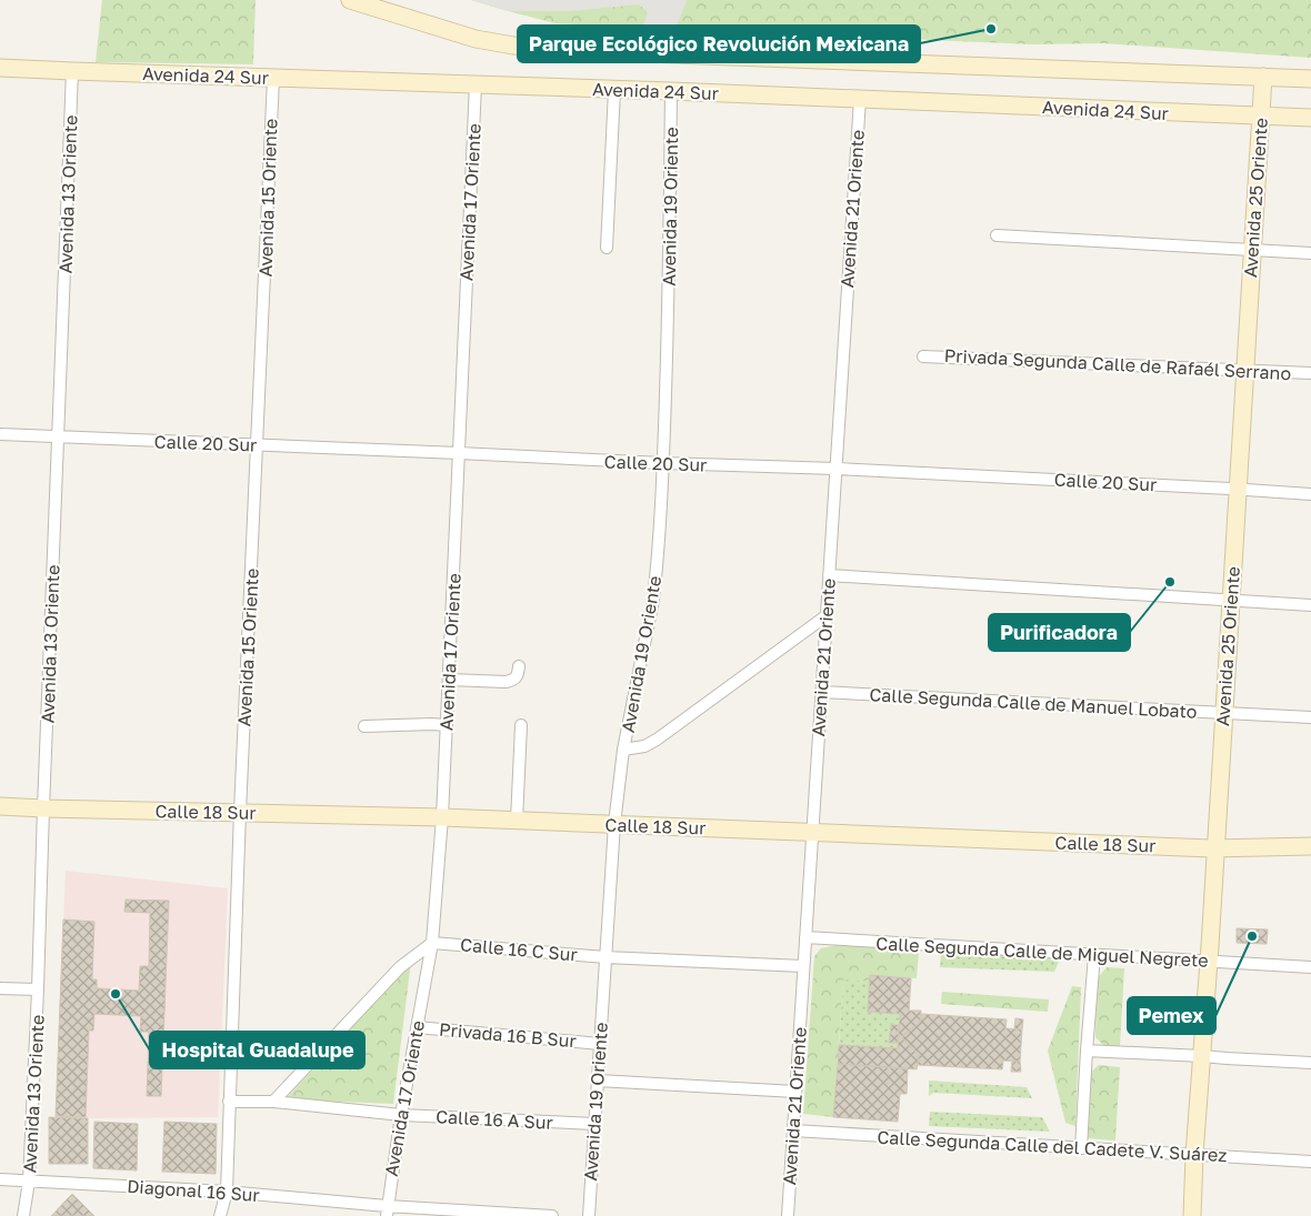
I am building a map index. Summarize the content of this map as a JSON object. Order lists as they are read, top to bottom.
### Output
{
  "streets": {
    "main road": ["Avenida 24 Sur", "Avenida 25 Oriente", "Calle 18 Sur"],
    "street": [
      "Avenida 13 Oriente",
      "Avenida 15 Oriente",
      "Avenida 17 Oriente",
      "Avenida 19 Oriente",
      "Avenida 21 Oriente",
      "Privada Segunda Calle de Rafaél Serrano",
      "Calle 20 Sur",
      "Calle Segunda Calle de Manuel Lobato",
      "Calle 16 C Sur",
      "Calle Segunda Calle de Miguel Negrete",
      "Privada 16 B Sur",
      "Calle 16 A Sur",
      "Calle Segunda Calle del Cadete V. Suárez",
      "Diagonal 16 Sur"
    ]
  },
  "crossings": [
    ["Avenida 24 Sur", "Avenida 13 Oriente"],
    ["Avenida 24 Sur", "Avenida 15 Oriente"],
    ["Avenida 24 Sur", "Avenida 25 Oriente"],
    ["Avenida 24 Sur", "Avenida 17 Oriente"],
    ["Avenida 24 Sur", "Avenida 19 Oriente"],
    ["Avenida 24 Sur", "Avenida 21 Oriente"],
    ["Avenida 13 Oriente", "Calle 20 Sur"],
    ["Avenida 13 Oriente", "Calle 18 Sur"],
    ["Avenida 13 Oriente", "Diagonal 16 Sur"],
    ["Avenida 15 Oriente", "Calle 20 Sur"],
    ["Avenida 15 Oriente", "Calle 18 Sur"],
    ["Avenida 15 Oriente", "Calle 16 A Sur"],
    ["Avenida 15 Oriente", "Diagonal 16 Sur"],
    ["Avenida 25 Oriente", "Privada Segunda Calle de Rafaél Serrano"],
    ["Avenida 25 Oriente", "Calle 20 Sur"],
    ["Avenida 25 Oriente", "Calle Segunda Calle de Manuel Lobato"],
    ["Avenida 25 Oriente", "Calle 18 Sur"],
    ["Avenida 25 Oriente", "Calle Segunda Calle de Miguel Negrete"],
    ["Avenida 25 Oriente", "Calle Segunda Calle del Cadete V. Suárez"],
    ["Avenida 17 Oriente", "Calle 20 Sur"],
    ["Avenida 17 Oriente", "Calle 18 Sur"],
    ["Avenida 17 Oriente", "Calle 16 C Sur"],
    ["Avenida 17 Oriente", "Privada 16 B Sur"],
    ["Avenida 17 Oriente", "Calle 16 A Sur"],
    ["Avenida 17 Oriente", "Diagonal 16 Sur"],
    ["Avenida 19 Oriente", "Calle 20 Sur"],
    ["Avenida 19 Oriente", "Calle 18 Sur"],
    ["Avenida 19 Oriente", "Calle 16 C Sur"],
    ["Avenida 19 Oriente", "Privada 16 B Sur"],
    ["Avenida 19 Oriente", "Calle 16 A Sur"],
    ["Avenida 21 Oriente", "Calle 20 Sur"],
    ["Avenida 21 Oriente", "Calle Segunda Calle de Manuel Lobato"],
    ["Avenida 21 Oriente", "Calle 18 Sur"],
    ["Avenida 21 Oriente", "Calle 16 C Sur"],
    ["Avenida 21 Oriente", "Calle Segunda Calle de Miguel Negrete"],
    ["Avenida 21 Oriente", "Calle Segunda Calle del Cadete V. Suárez"]
  ],
  "places": [
    "Parque Ecológico Revolución Mexicana",
    "Purificadora",
    "Pemex",
    "Hospital Guadalupe"
  ]
}
